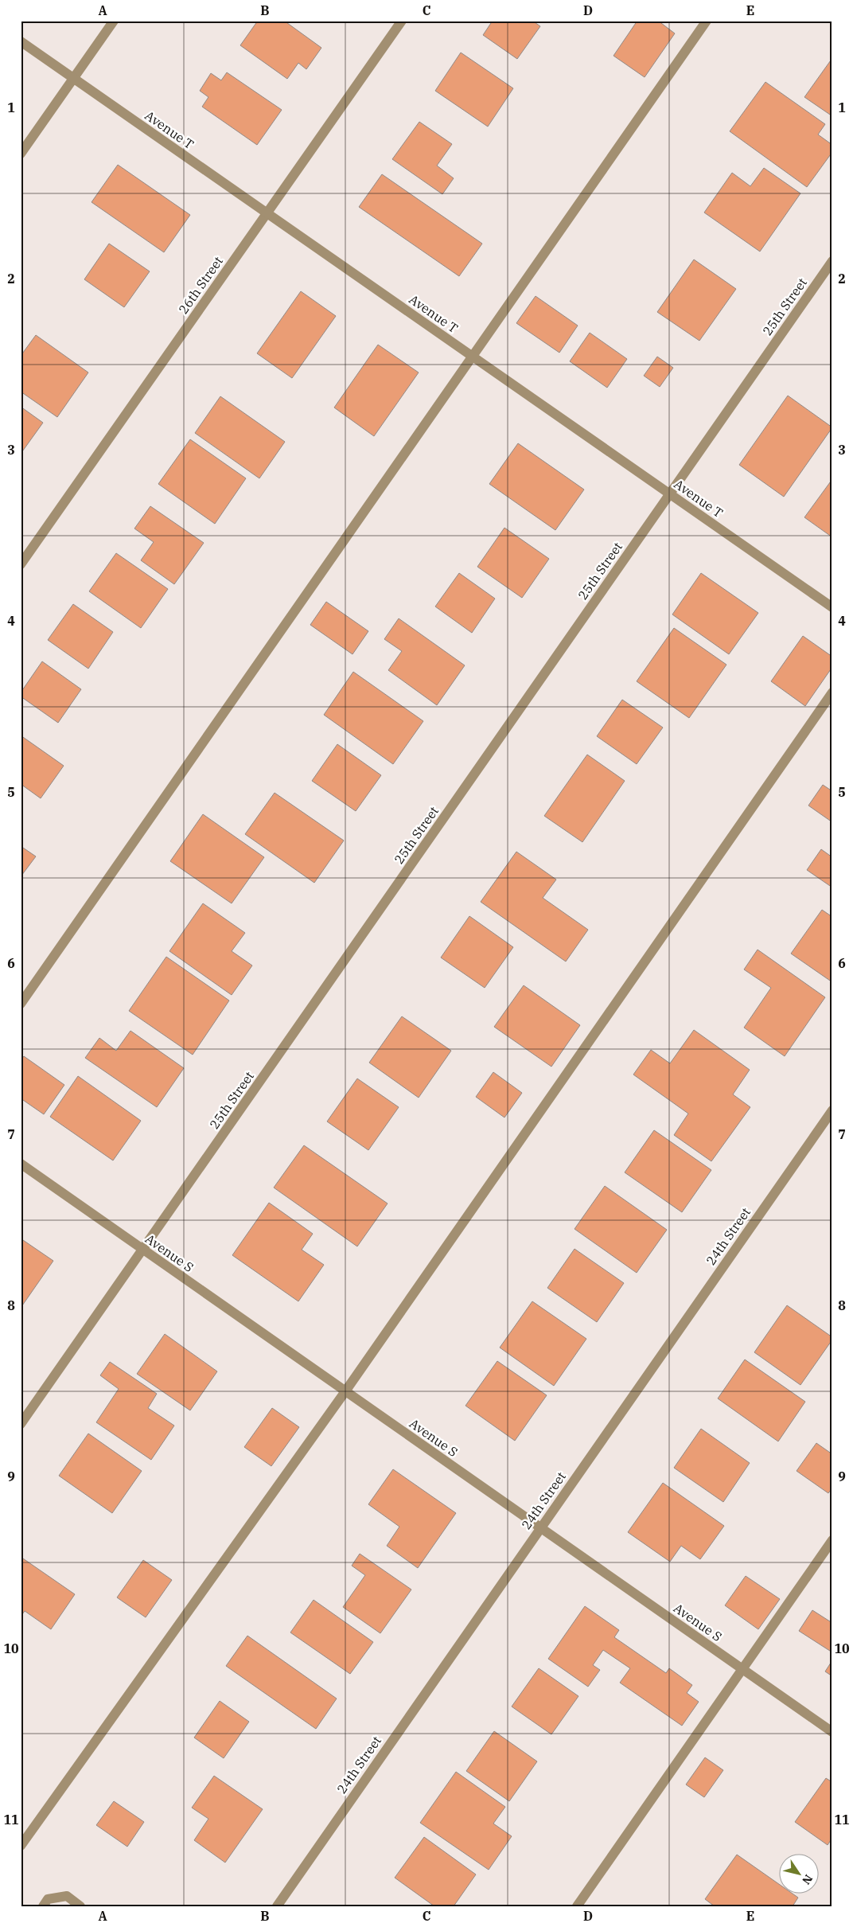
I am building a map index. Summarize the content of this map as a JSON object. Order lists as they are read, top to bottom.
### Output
{
  "streets": {
    "street": [
      "Avenue T",
      "26th Street",
      "25th Street",
      "24th Street",
      "Avenue S"
    ]
  },
  "crossings": [
    ["Avenue T", "26th Street"],
    ["Avenue T", "25th Street"],
    ["25th Street", "Avenue S"],
    ["24th Street", "Avenue S"]
  ],
  "north": "bottom right",
  "grid": {
    "columns": [
      "A",
      "B",
      "C",
      "D",
      "E"
    ],
    "rows": [
      "1",
      "2",
      "3",
      "4",
      "5",
      "6",
      "7",
      "8",
      "9",
      "10",
      "11"
    ]
  }
}
